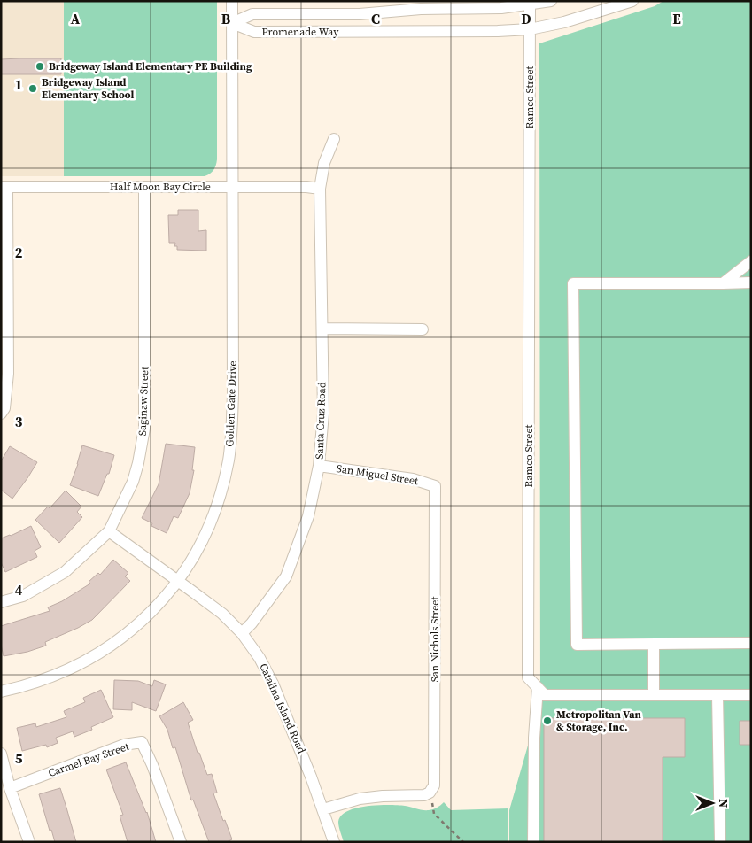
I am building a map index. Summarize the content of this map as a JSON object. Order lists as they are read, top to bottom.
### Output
{
  "streets": {
    "street": [
      "Promenade Way",
      "Ramco Street",
      "Half Moon Bay Circle",
      "Saginaw Street",
      "Golden Gate Drive",
      "Santa Cruz Road",
      "San Miguel Street",
      "San Nichols Street",
      "Catalina Island Road",
      "Carmel Bay Street"
    ]
  },
  "crossings": [
    ["Promenade Way", "Ramco Street"],
    ["Promenade Way", "Golden Gate Drive"],
    ["Half Moon Bay Circle", "Saginaw Street"],
    ["Half Moon Bay Circle", "Golden Gate Drive"],
    ["Half Moon Bay Circle", "Santa Cruz Road"],
    ["Saginaw Street", "Catalina Island Road"],
    ["Golden Gate Drive", "Catalina Island Road"],
    ["Santa Cruz Road", "San Miguel Street"],
    ["Santa Cruz Road", "Catalina Island Road"],
    ["San Miguel Street", "San Nichols Street"]
  ],
  "places": ["Bridgeway Island Elementary PE Building", "Bridgeway Island Elementary School", "Metropolitan Van & Storage, Inc."],
  "north": "right",
  "grid": {
    "columns": [
      "A",
      "B",
      "C",
      "D",
      "E"
    ],
    "rows": [
      "1",
      "2",
      "3",
      "4",
      "5"
    ]
  }
}
